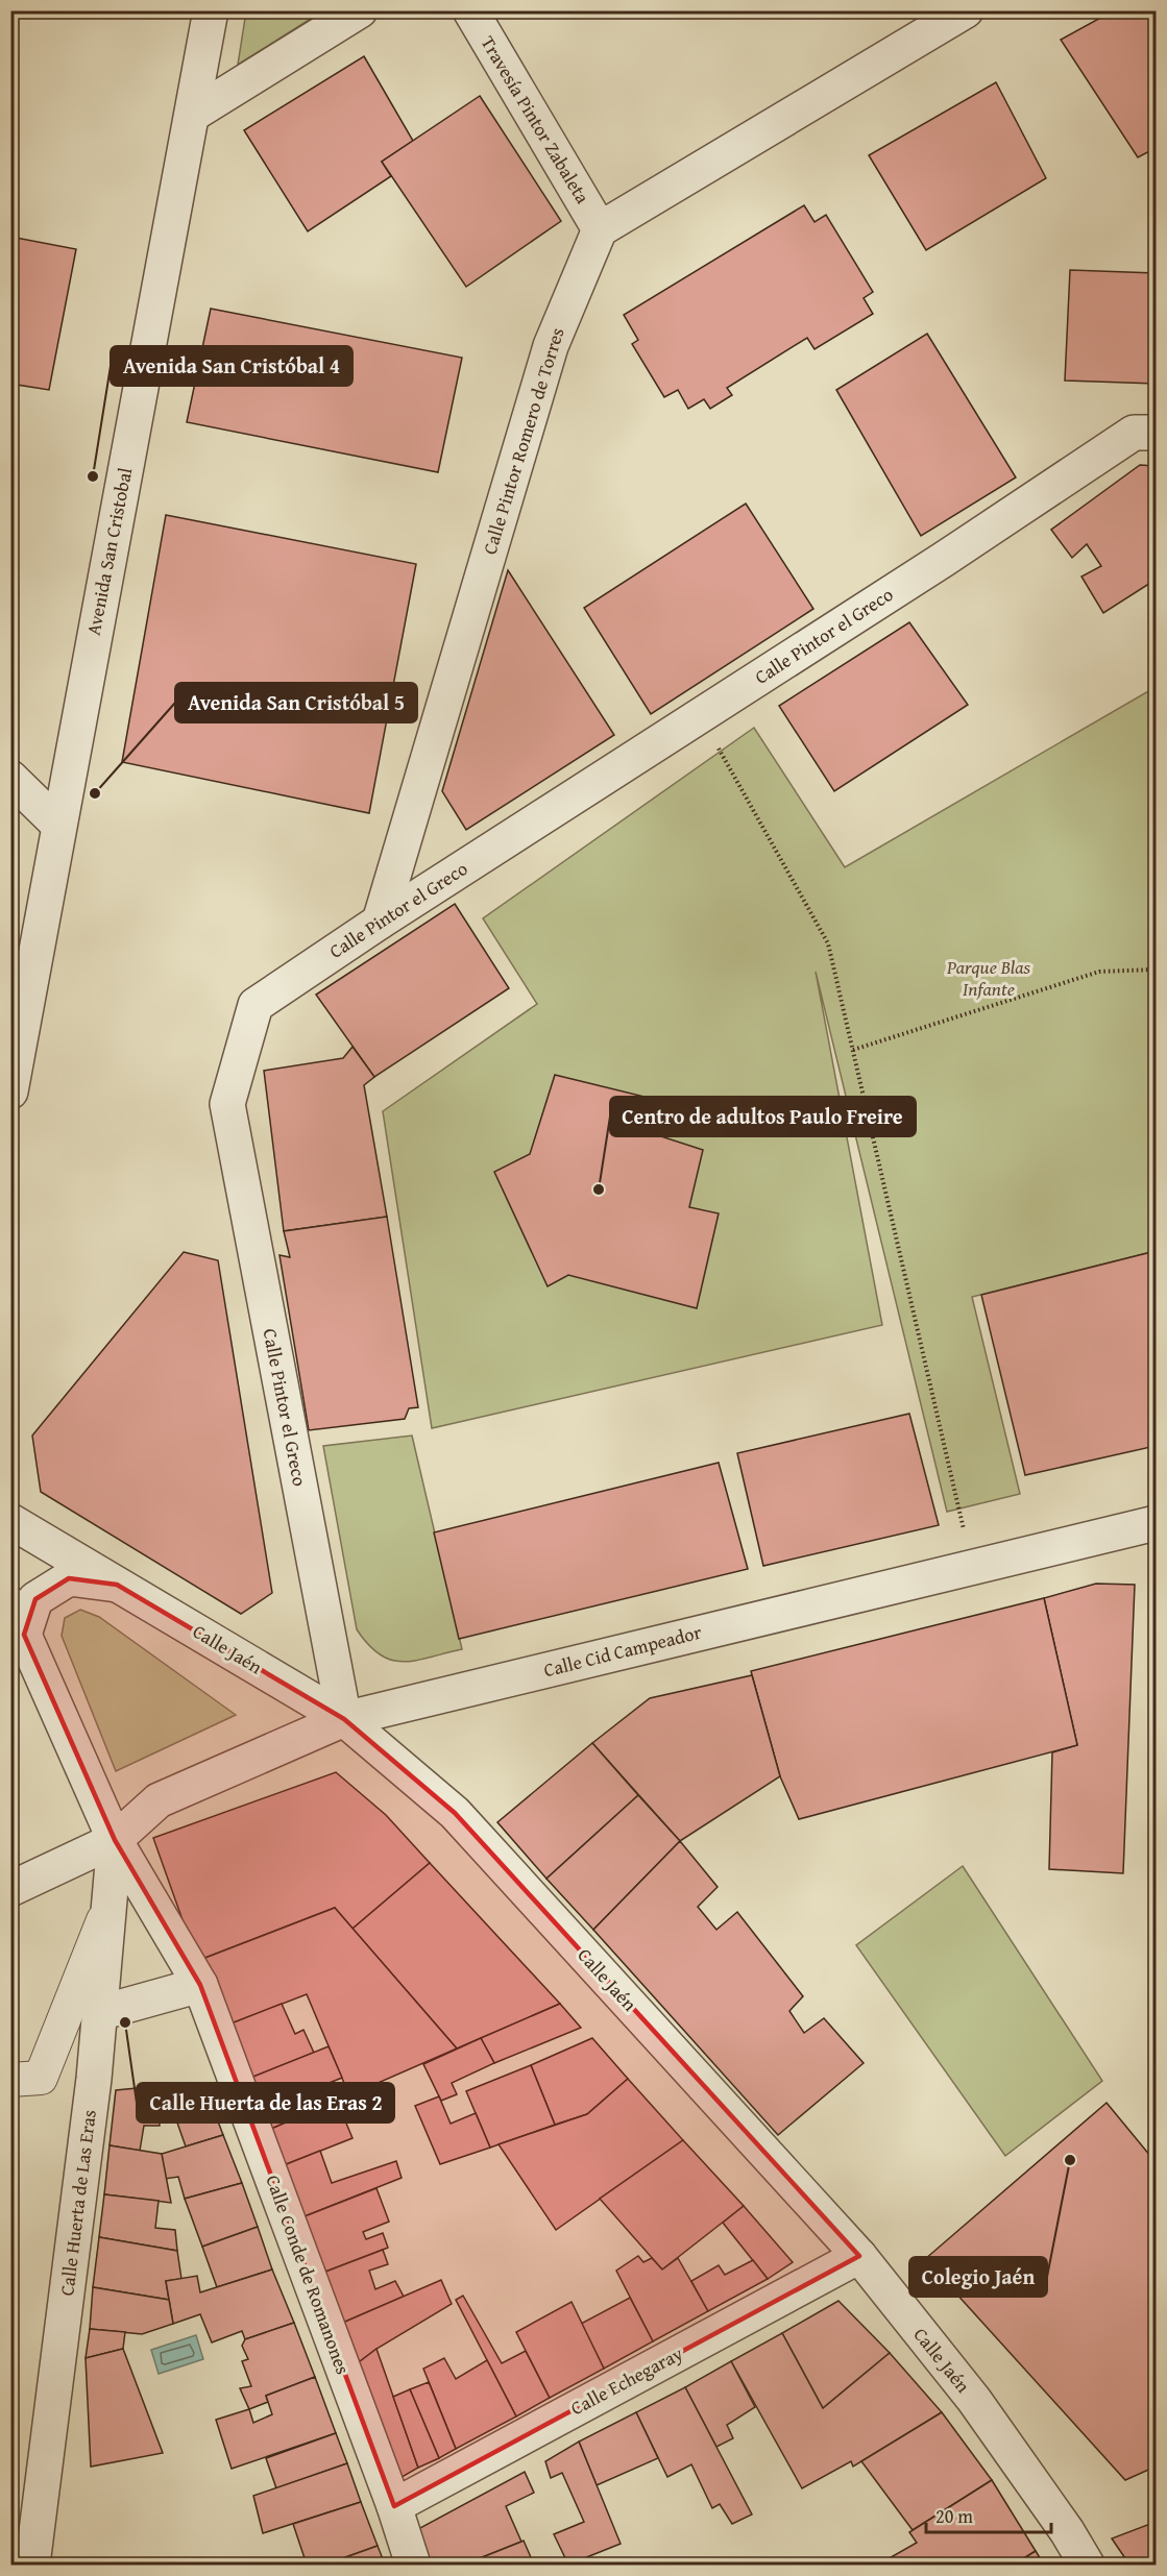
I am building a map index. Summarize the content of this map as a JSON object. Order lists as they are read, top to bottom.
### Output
{
  "streets": {
    "street": [
      "Travesía Pintor Zabaleta",
      "Calle Pintor Romero de Torres",
      "Avenida San Cristobal",
      "Calle Pintor el Greco",
      "Calle Jaén",
      "Calle Cid Campeador",
      "Calle Huerta de Las Eras",
      "Calle Conde de Romanones",
      "Calle Echegaray"
    ]
  },
  "crossings": [
    ["Travesía Pintor Zabaleta", "Calle Pintor Romero de Torres"],
    ["Calle Pintor Romero de Torres", "Calle Pintor el Greco"],
    ["Calle Pintor el Greco", "Calle Jaén"],
    ["Calle Pintor el Greco", "Calle Cid Campeador"],
    ["Calle Jaén", "Calle Cid Campeador"],
    ["Calle Jaén", "Calle Echegaray"],
    ["Calle Cid Campeador", "Calle Huerta de Las Eras"],
    ["Calle Cid Campeador", "Calle Conde de Romanones"],
    ["Calle Huerta de Las Eras", "Calle Conde de Romanones"],
    ["Calle Conde de Romanones", "Calle Echegaray"]
  ],
  "parks": ["Parque Blas Infante"],
  "places": [
    "Avenida San Cristóbal 4",
    "Avenida San Cristóbal 5",
    "Centro de adultos Paulo Freire",
    "Calle Huerta de las Eras 2",
    "Colegio Jaén"
  ],
  "scale_bar": "20 m"
}
